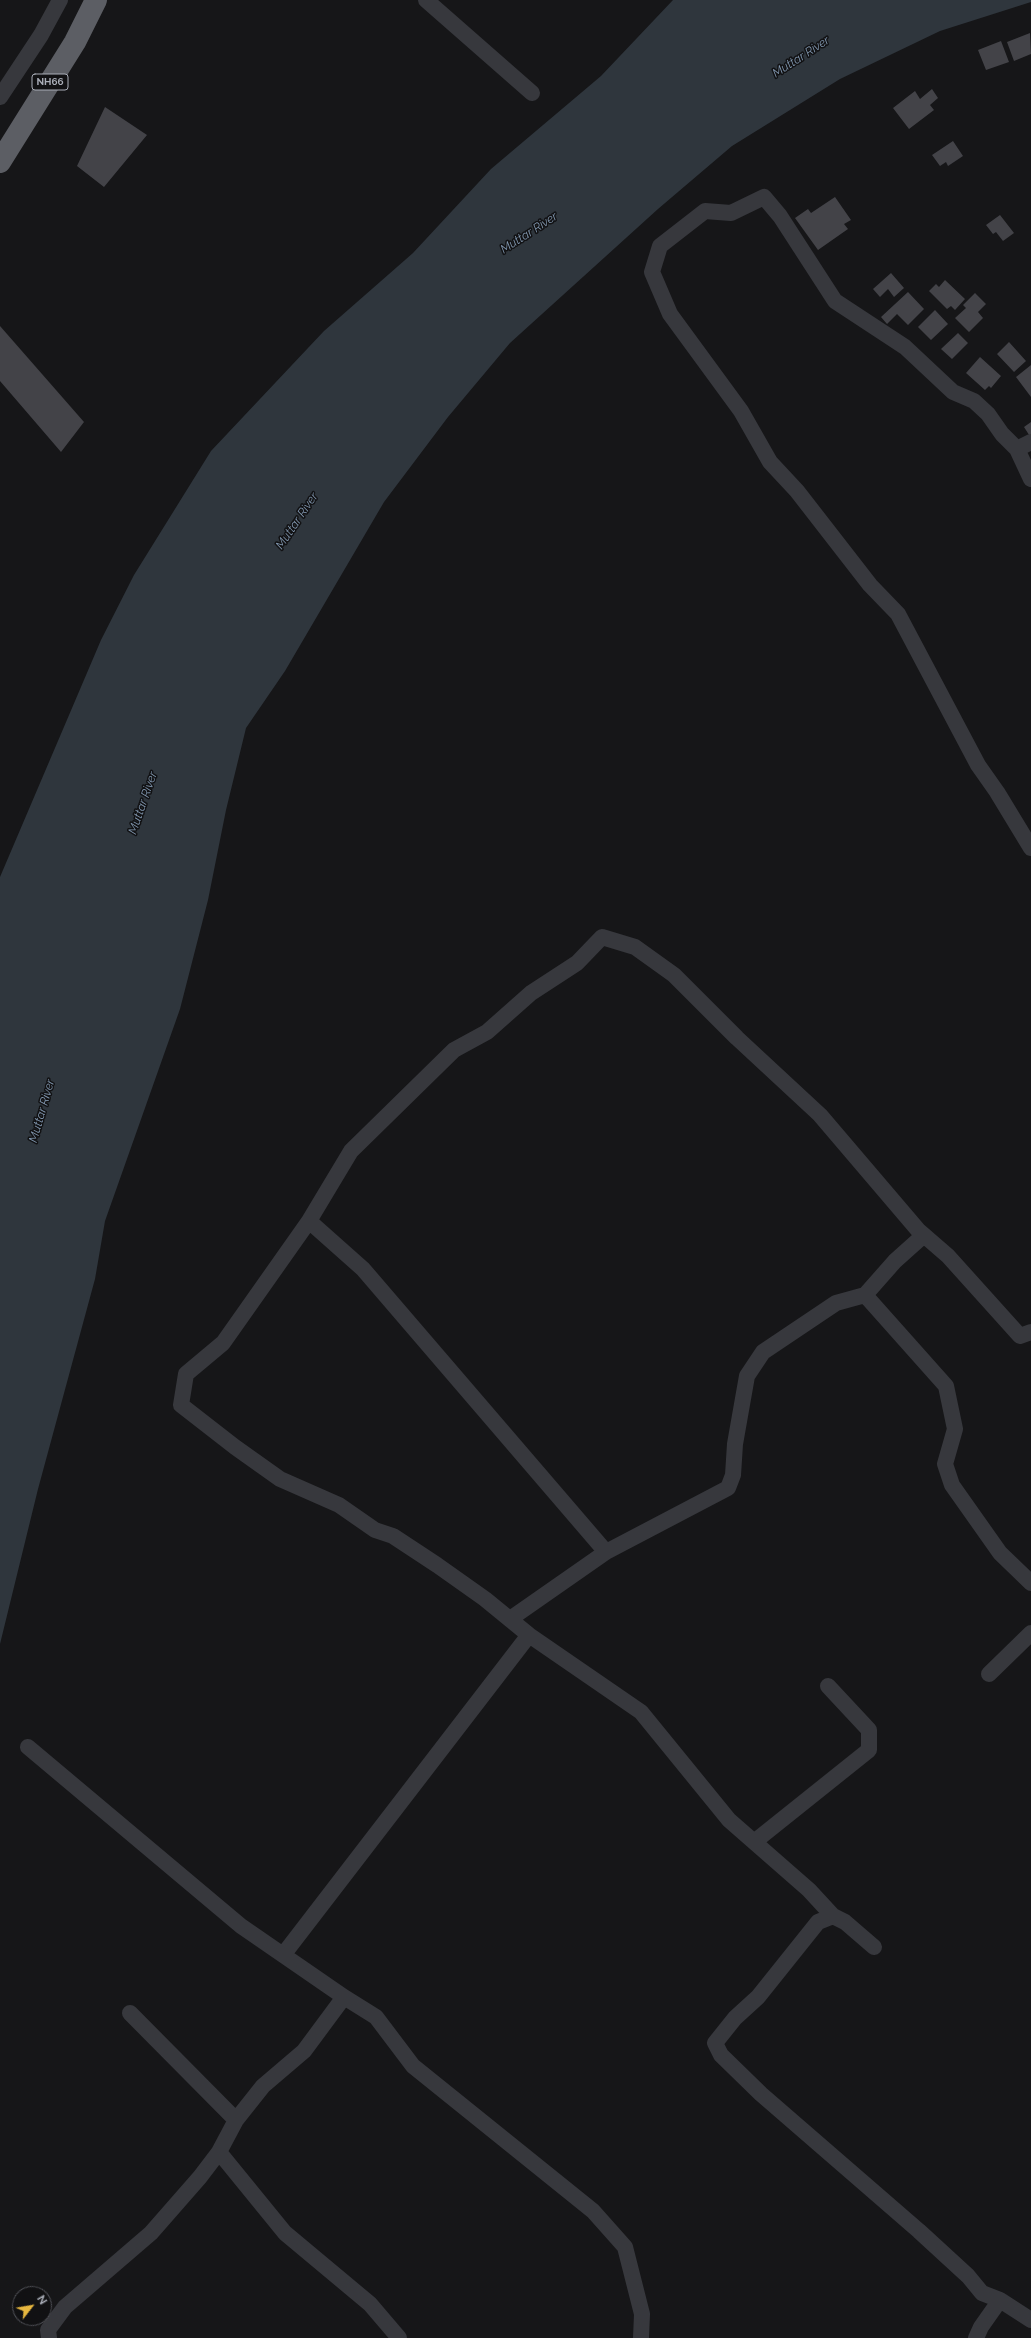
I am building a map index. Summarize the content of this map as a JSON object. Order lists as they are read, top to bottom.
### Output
{
  "streets": {
    "highway": ["NH66"]
  },
  "water": ["Muttar River"],
  "north": "top right"
}
